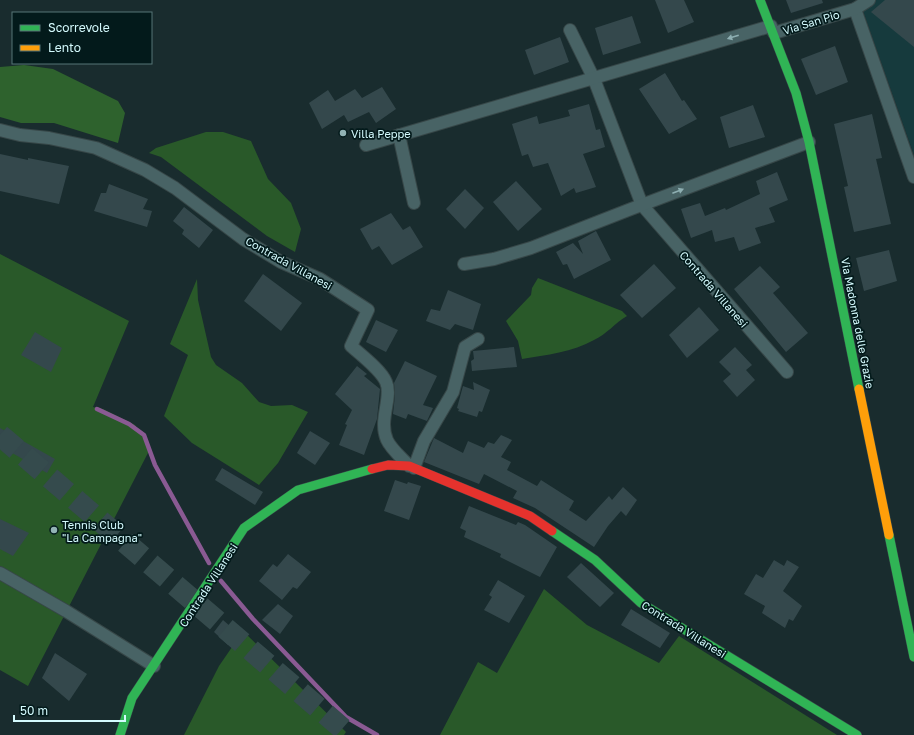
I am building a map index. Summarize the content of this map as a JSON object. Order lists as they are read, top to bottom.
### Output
{
  "streets": {
    "street": ["Via San Pio", "Contrada Villanesi", "Via Madonna delle Grazie"]
  },
  "crossings": [
    ["Via San Pio", "Via Madonna delle Grazie"]
  ],
  "places": ["Villa Peppe", "Tennis Club \"La Campagna\""],
  "legend": ["Scorrevole", "Lento"],
  "scale_bar": "50 m"
}
